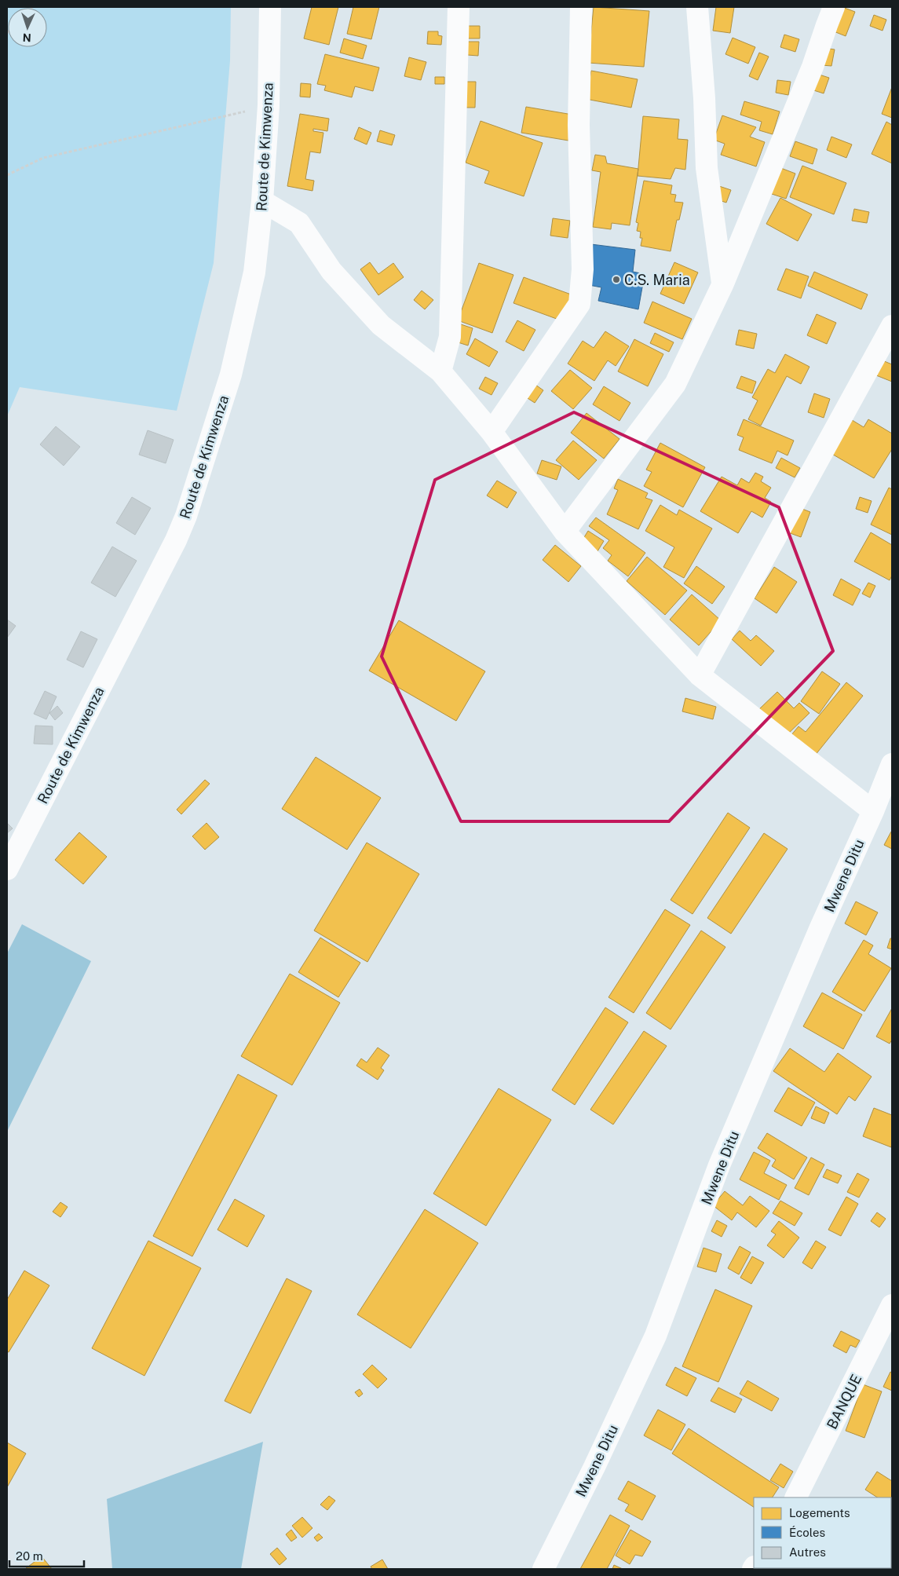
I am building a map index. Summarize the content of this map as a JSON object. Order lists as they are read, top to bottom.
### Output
{
  "streets": {
    "street": ["Route de Kimwenza", "Mwene Ditu", "BANQUE"]
  },
  "places": ["C.S. Maria"],
  "legend": ["Logements", "Écoles", "Autres"],
  "scale_bar": "20 m",
  "north": "bottom"
}
